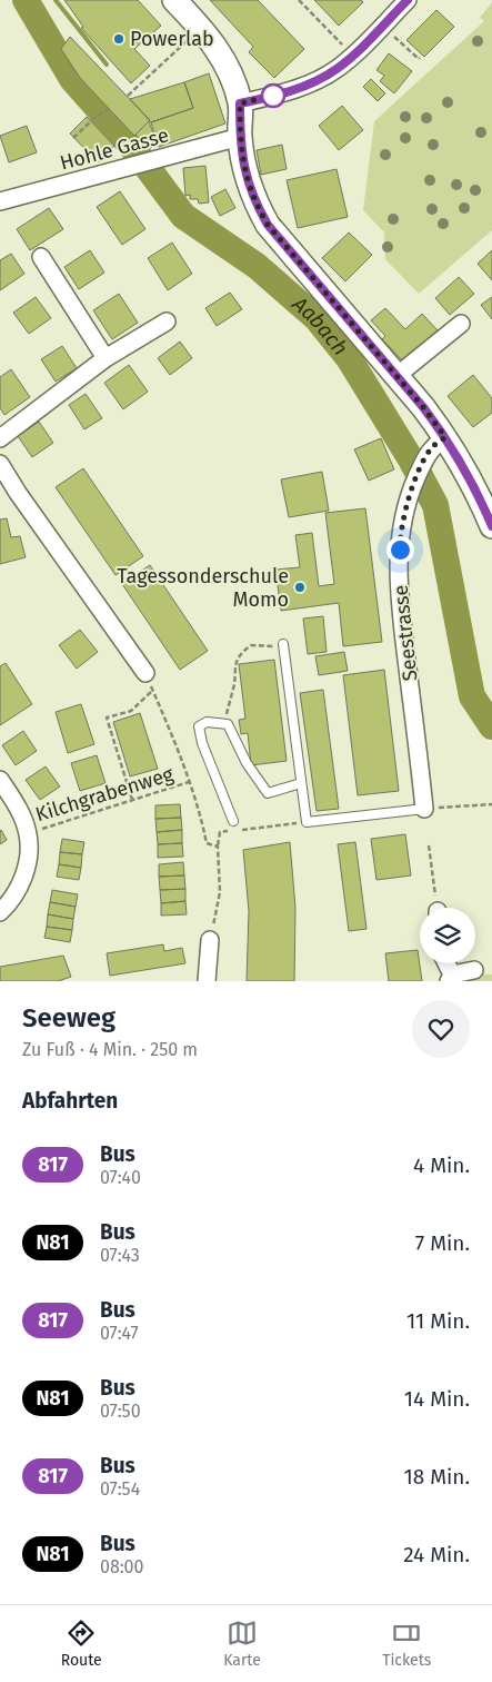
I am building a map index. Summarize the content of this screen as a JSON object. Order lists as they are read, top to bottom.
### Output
{
  "streets": {
    "street": ["Hohle Gasse", "Seestrasse"],
    "path": ["Kilchgrabenweg"]
  },
  "water": ["Aabach"],
  "places": ["Powerlab", "Tagessonderschule Momo"],
  "lines": ["bus line 817"],
  "page": {
    "heading": [
      ["Seeweg", "Zu Fuß · 4 Min. · 250 m"],
      "Abfahrten"
    ],
    "list": [
      {
        "mark": "817",
        "name": "Bus",
        "note": "07:40",
        "value": "4 Min."
      },
      {
        "mark": "N81",
        "name": "Bus",
        "note": "07:43",
        "value": "7 Min."
      },
      {
        "mark": "817",
        "name": "Bus",
        "note": "07:47",
        "value": "11 Min."
      },
      {
        "mark": "N81",
        "name": "Bus",
        "note": "07:50",
        "value": "14 Min."
      },
      {
        "mark": "817",
        "name": "Bus",
        "note": "07:54",
        "value": "18 Min."
      },
      {
        "mark": "N81",
        "name": "Bus",
        "note": "08:00",
        "value": "24 Min."
      }
    ],
    "tabs": ["Route", "Karte", "Tickets"]
  }
}
